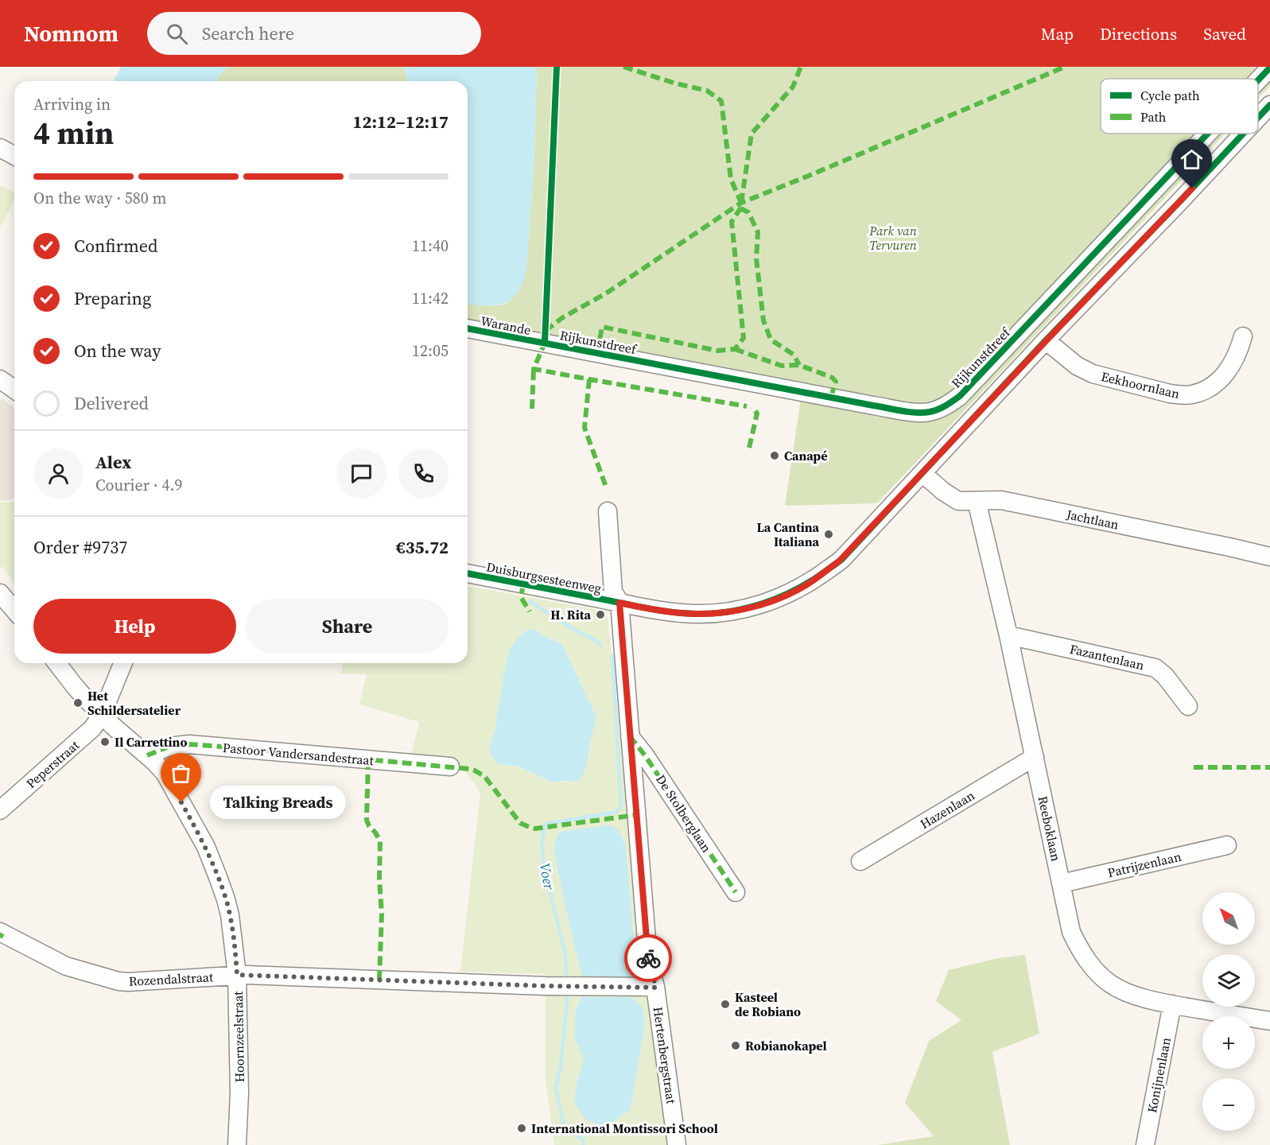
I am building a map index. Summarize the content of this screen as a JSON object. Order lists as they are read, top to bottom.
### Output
{
  "streets": {
    "street": [
      "Warande",
      "Rijkunstdreef",
      "Eekhoornlaan",
      "Jachtlaan",
      "Duisburgsesteenweg",
      "Fazantenlaan",
      "Pastoor Vandersandestraat",
      "Peperstraat",
      "Hazenlaan",
      "De Stolberglaan",
      "Reeboklaan",
      "Patrijzenlaan",
      "Rozendalstraat",
      "Hoornzeelstraat",
      "Hertenbergstraat",
      "Konijnenlaan"
    ]
  },
  "crossings": [
    ["Warande", "Rijkunstdreef"],
    ["Eekhoornlaan", "Duisburgsesteenweg"],
    ["Jachtlaan", "Duisburgsesteenweg"],
    ["Jachtlaan", "Reeboklaan"],
    ["Duisburgsesteenweg", "Hertenbergstraat"],
    ["Fazantenlaan", "Reeboklaan"],
    ["Pastoor Vandersandestraat", "Hoornzeelstraat"],
    ["Peperstraat", "Hoornzeelstraat"],
    ["Hazenlaan", "Reeboklaan"],
    ["De Stolberglaan", "Hertenbergstraat"],
    ["Reeboklaan", "Patrijzenlaan"],
    ["Reeboklaan", "Konijnenlaan"],
    ["Rozendalstraat", "Hoornzeelstraat"],
    ["Rozendalstraat", "Hertenbergstraat"]
  ],
  "water": ["Voer"],
  "parks": ["Park van Tervuren"],
  "places": [
    "Canapé",
    "La Cantina Italiana",
    "H. Rita",
    "Het Schildersatelier",
    "Il Carrettino",
    "Talking Breads",
    "Kasteel de Robiano",
    "Robianokapel",
    "International Montissori School"
  ],
  "legend": ["Cycle path", "Path"],
  "north": "top left",
  "page": {
    "header": "Nomnom",
    "search": "Search here",
    "nav": ["Map", "Directions", "Saved"],
    "heading": ["4 min", "Arriving in", "12:12–12:17"],
    "panel": [
      "Alex",
      "Courier · 4.9",
      "Order #9737",
      "€35.72"
    ],
    "bar": "On the way · 580 m",
    "list": [
      ["Confirmed", "11:40"],
      ["Preparing", "11:42"],
      ["On the way", "12:05"],
      "Delivered"
    ],
    "buttons": ["Help", "Share"],
    "bubble": "Talking Breads",
    "map_buttons": ["+", "−"]
  }
}
